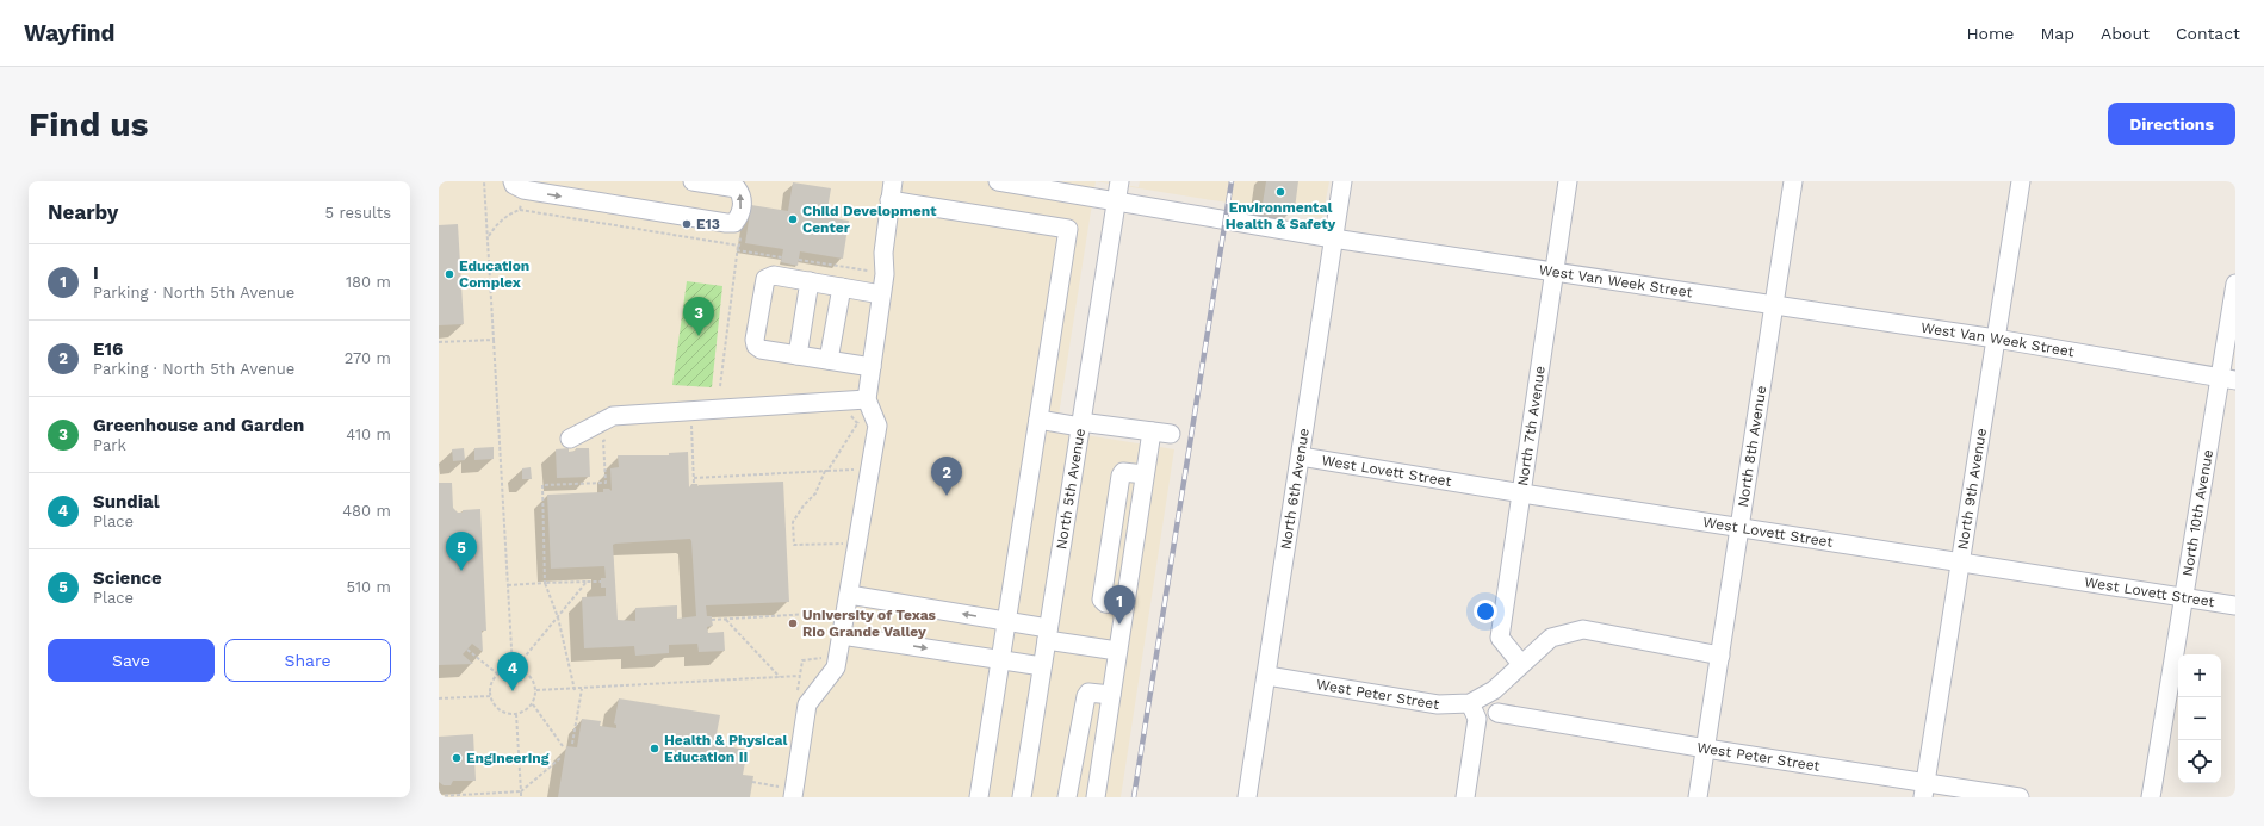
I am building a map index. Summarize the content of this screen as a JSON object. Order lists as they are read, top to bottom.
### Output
{
  "streets": {
    "street": [
      "West Van Week Street",
      "North 7th Avenue",
      "North 8th Avenue",
      "West Lovett Street",
      "North 5th Avenue",
      "North 9th Avenue",
      "North 6th Avenue",
      "North 10th Avenue",
      "West Peter Street"
    ]
  },
  "crossings": [
    ["West Van Week Street", "North 7th Avenue"],
    ["West Van Week Street", "North 8th Avenue"],
    ["West Van Week Street", "North 5th Avenue"],
    ["West Van Week Street", "North 9th Avenue"],
    ["West Van Week Street", "North 6th Avenue"],
    ["West Van Week Street", "North 10th Avenue"],
    ["North 7th Avenue", "West Lovett Street"],
    ["North 7th Avenue", "West Peter Street"],
    ["North 8th Avenue", "West Lovett Street"],
    ["North 8th Avenue", "West Peter Street"],
    ["West Lovett Street", "North 9th Avenue"],
    ["West Lovett Street", "North 6th Avenue"],
    ["West Lovett Street", "North 10th Avenue"],
    ["North 9th Avenue", "West Peter Street"],
    ["North 6th Avenue", "West Peter Street"]
  ],
  "places": [
    "Environmental Health & Safety",
    "Child Development Center",
    "E13",
    "Education Complex",
    "University of Texas Rio Grande Valley",
    "Health & Physical Education II",
    "Engineering"
  ],
  "page": {
    "header": "Wayfind",
    "nav": [
      "Home",
      "Map",
      "About",
      "Contact"
    ],
    "buttons": [
      "Directions",
      ["Save", "Share"]
    ],
    "title": "Find us",
    "heading": ["Nearby", "5 results"],
    "list": [
      {
        "mark": "1",
        "name": "I",
        "note": "Parking · North 5th Avenue",
        "value": "180 m"
      },
      {
        "mark": "2",
        "name": "E16",
        "note": "Parking · North 5th Avenue",
        "value": "270 m"
      },
      {
        "mark": "3",
        "name": "Greenhouse and Garden",
        "note": "Park",
        "value": "410 m"
      },
      {
        "mark": "4",
        "name": "Sundial",
        "note": "Place",
        "value": "480 m"
      },
      {
        "mark": "5",
        "name": "Science",
        "note": "Place",
        "value": "510 m"
      }
    ],
    "pins": [
      "3",
      "2",
      "5",
      "1",
      "4"
    ],
    "map_buttons": ["+", "−"]
  }
}
